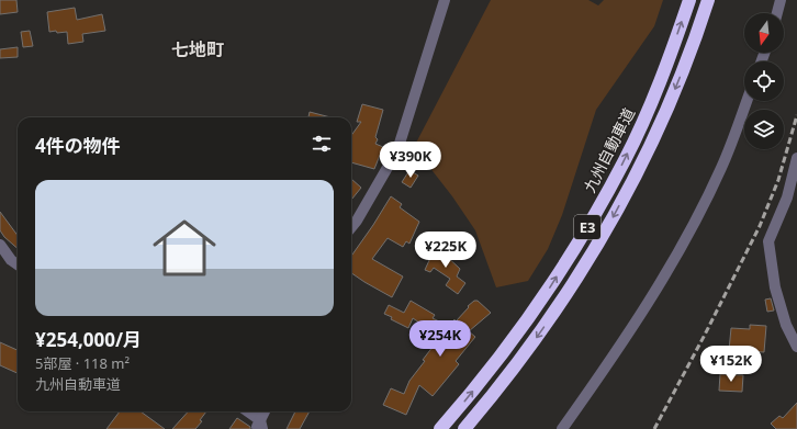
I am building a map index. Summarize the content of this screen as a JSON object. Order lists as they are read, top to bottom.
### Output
{
  "streets": {
    "highway": ["九州自動車道", "E3"]
  },
  "districts": ["七地町"],
  "north": "bottom",
  "page": {
    "heading": "4件の物件",
    "price": [
      "¥390K",
      "¥225K",
      "¥254K",
      "¥152K"
    ],
    "list": [
      {
        "name": "¥254,000/月",
        "note": "5部屋 · 118 m² · 九州自動車道"
      }
    ]
  }
}
